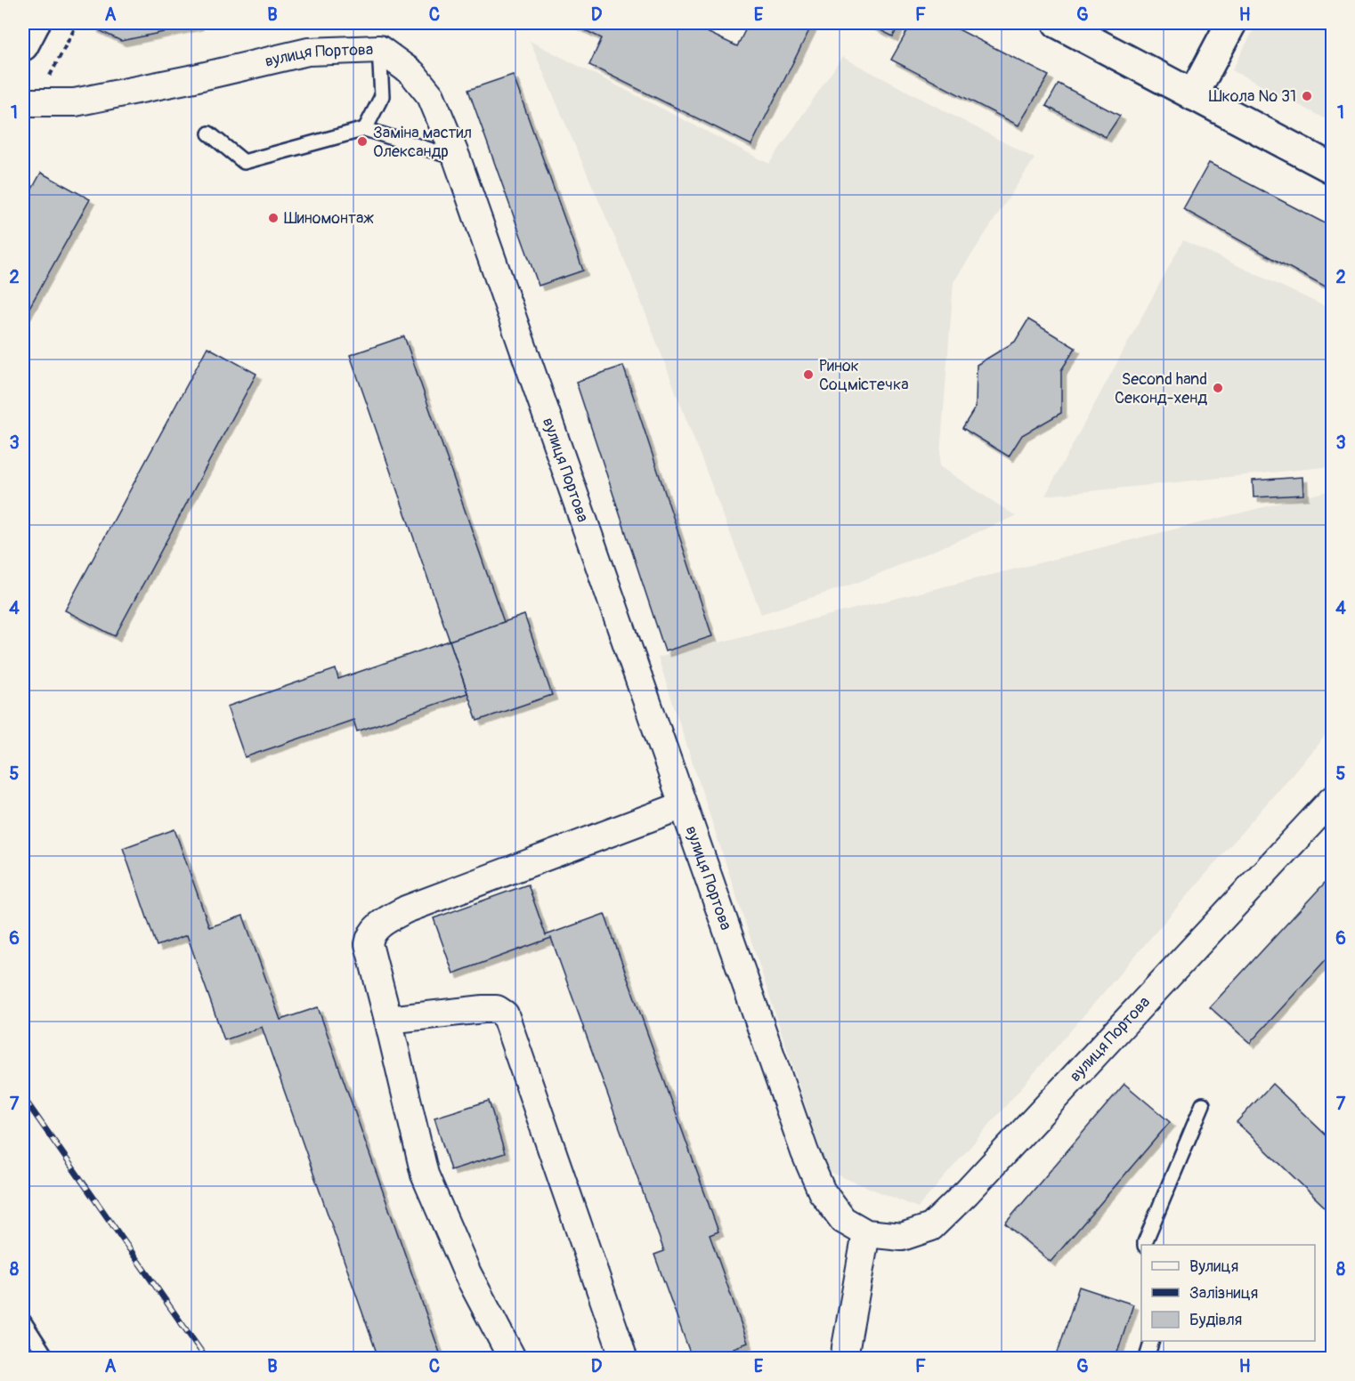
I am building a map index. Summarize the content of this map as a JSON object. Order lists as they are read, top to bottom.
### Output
{
  "streets": {
    "street": ["вулиця Портова"]
  },
  "places": [
    "Школа № 31",
    "Заміна мастил Олександр",
    "Шиномонтаж",
    "Ринок Соцмістечка",
    "Second hand Секонд-хенд"
  ],
  "legend": ["Вулиця", "Залізниця", "Будівля"],
  "grid": {
    "columns": [
      "A",
      "B",
      "C",
      "D",
      "E",
      "F",
      "G",
      "H"
    ],
    "rows": [
      "1",
      "2",
      "3",
      "4",
      "5",
      "6",
      "7",
      "8"
    ]
  }
}
